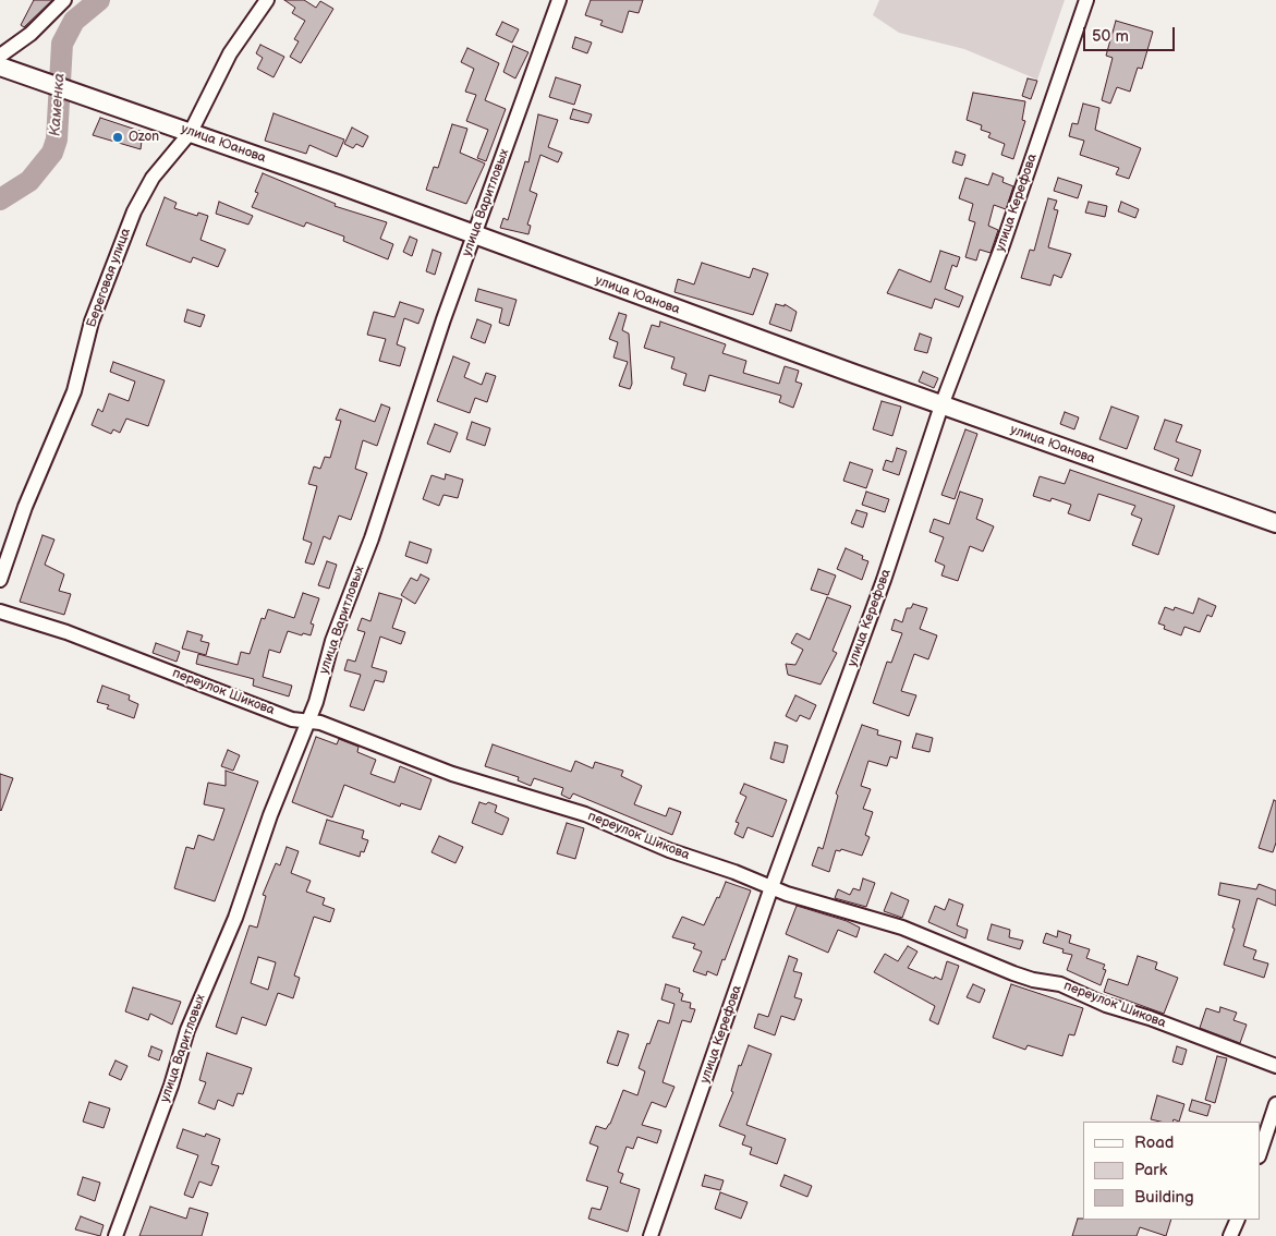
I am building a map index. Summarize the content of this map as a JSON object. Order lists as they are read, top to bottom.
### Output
{
  "streets": {
    "street": [
      "улица Юанова",
      "улица Варитловых",
      "улица Керефова",
      "Береговая улица",
      "переулок Шикова"
    ]
  },
  "crossings": [
    ["улица Юанова", "улица Варитловых"],
    ["улица Юанова", "улица Керефова"],
    ["улица Юанова", "Береговая улица"],
    ["улица Варитловых", "переулок Шикова"],
    ["улица Керефова", "переулок Шикова"]
  ],
  "water": ["Каменка"],
  "places": ["Ozon"],
  "legend": ["Road", "Park", "Building"],
  "scale_bar": "50 m"
}
